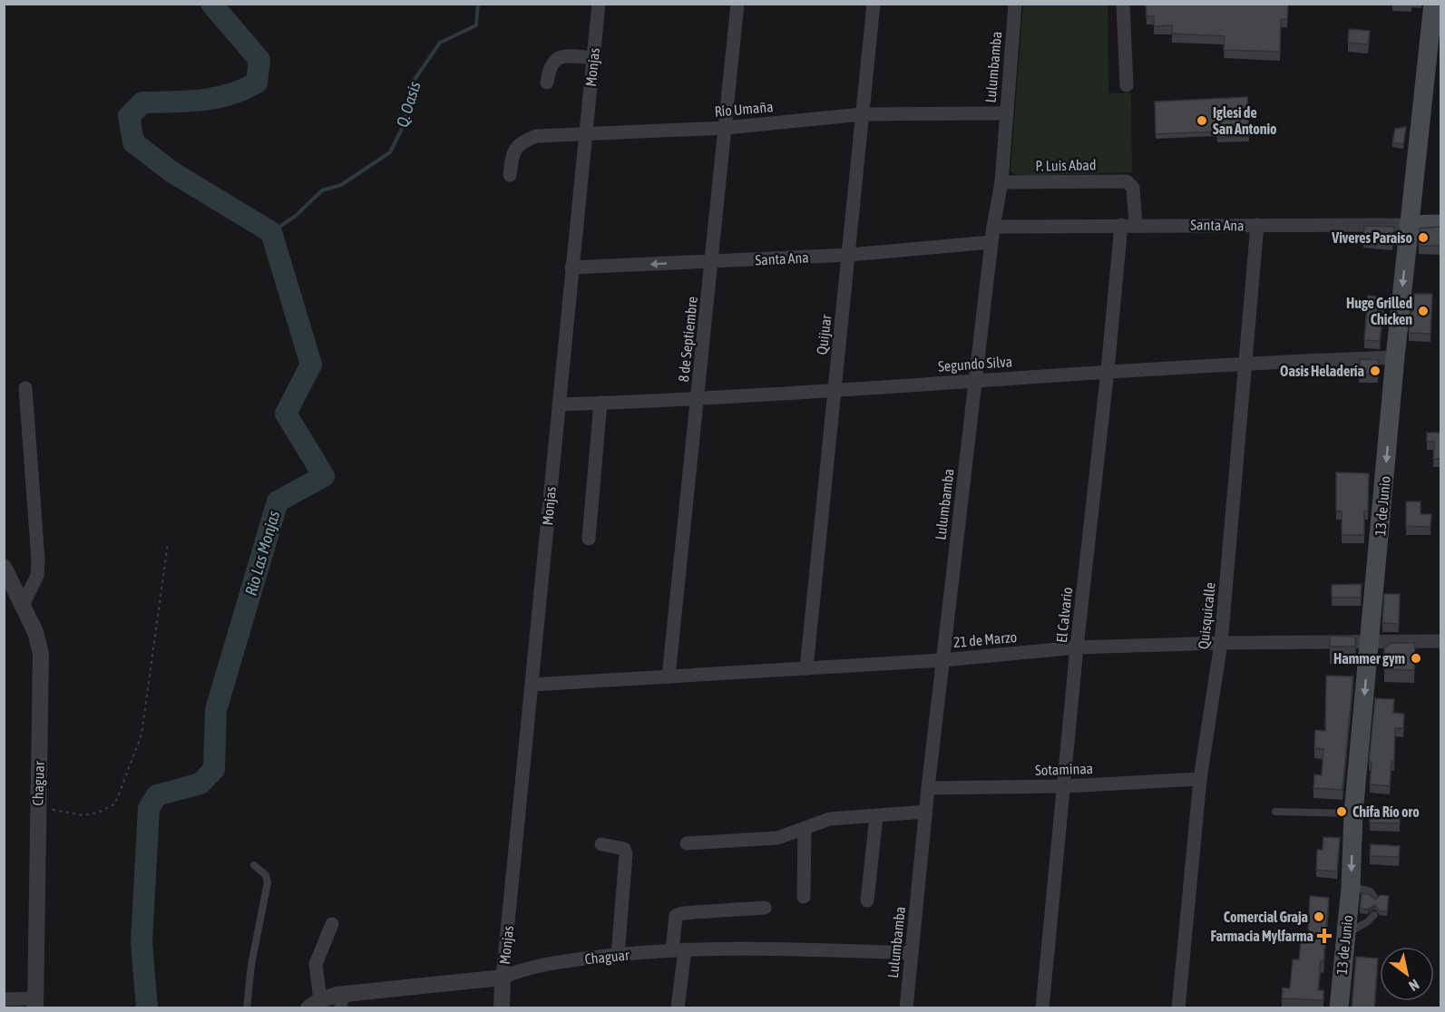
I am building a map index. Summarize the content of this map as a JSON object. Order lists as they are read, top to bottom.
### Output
{
  "streets": {
    "main road": ["Santa Ana", "13 de Junio"],
    "street": [
      "Monjas",
      "Lulumbamba",
      "Río Umaña",
      "P. Luis Abad",
      "Quijuar",
      "8 de Septiembre",
      "Segundo Silva",
      "El Calvario",
      "Quisquicalle",
      "21 de Marzo",
      "Sotaminaa",
      "Chaguar"
    ]
  },
  "crossings": [
    ["Monjas", "Río Umaña"],
    ["Monjas", "Santa Ana"],
    ["Monjas", "Segundo Silva"],
    ["Monjas", "21 de Marzo"],
    ["Monjas", "Chaguar"],
    ["Lulumbamba", "Río Umaña"],
    ["Lulumbamba", "P. Luis Abad"],
    ["Lulumbamba", "Santa Ana"],
    ["Lulumbamba", "Segundo Silva"],
    ["Lulumbamba", "21 de Marzo"],
    ["Lulumbamba", "Sotaminaa"],
    ["Lulumbamba", "Chaguar"],
    ["Río Umaña", "Quijuar"],
    ["Río Umaña", "8 de Septiembre"],
    ["P. Luis Abad", "Santa Ana"],
    ["Santa Ana", "Quijuar"],
    ["Santa Ana", "8 de Septiembre"],
    ["Santa Ana", "13 de Junio"],
    ["Santa Ana", "El Calvario"],
    ["Santa Ana", "Quisquicalle"],
    ["Quijuar", "Segundo Silva"],
    ["Quijuar", "21 de Marzo"],
    ["8 de Septiembre", "Segundo Silva"],
    ["8 de Septiembre", "21 de Marzo"],
    ["Segundo Silva", "13 de Junio"],
    ["Segundo Silva", "El Calvario"],
    ["Segundo Silva", "Quisquicalle"],
    ["13 de Junio", "21 de Marzo"],
    ["El Calvario", "21 de Marzo"],
    ["El Calvario", "Sotaminaa"],
    ["Quisquicalle", "21 de Marzo"],
    ["Quisquicalle", "Sotaminaa"]
  ],
  "one_way": ["13 de Junio"],
  "water": ["Q. Oasis", "Rio Las Monjas"],
  "places": {
    "other": [
      "Iglesi de San Antonio",
      "Viveres Paraiso",
      "Huge Grilled Chicken",
      "Oasis Heladería",
      "Hammer gym",
      "Chifa Río oro",
      "Comercial Graja"
    ],
    "health": ["Farmacia Mylfarma"]
  },
  "north": "bottom right"
}
